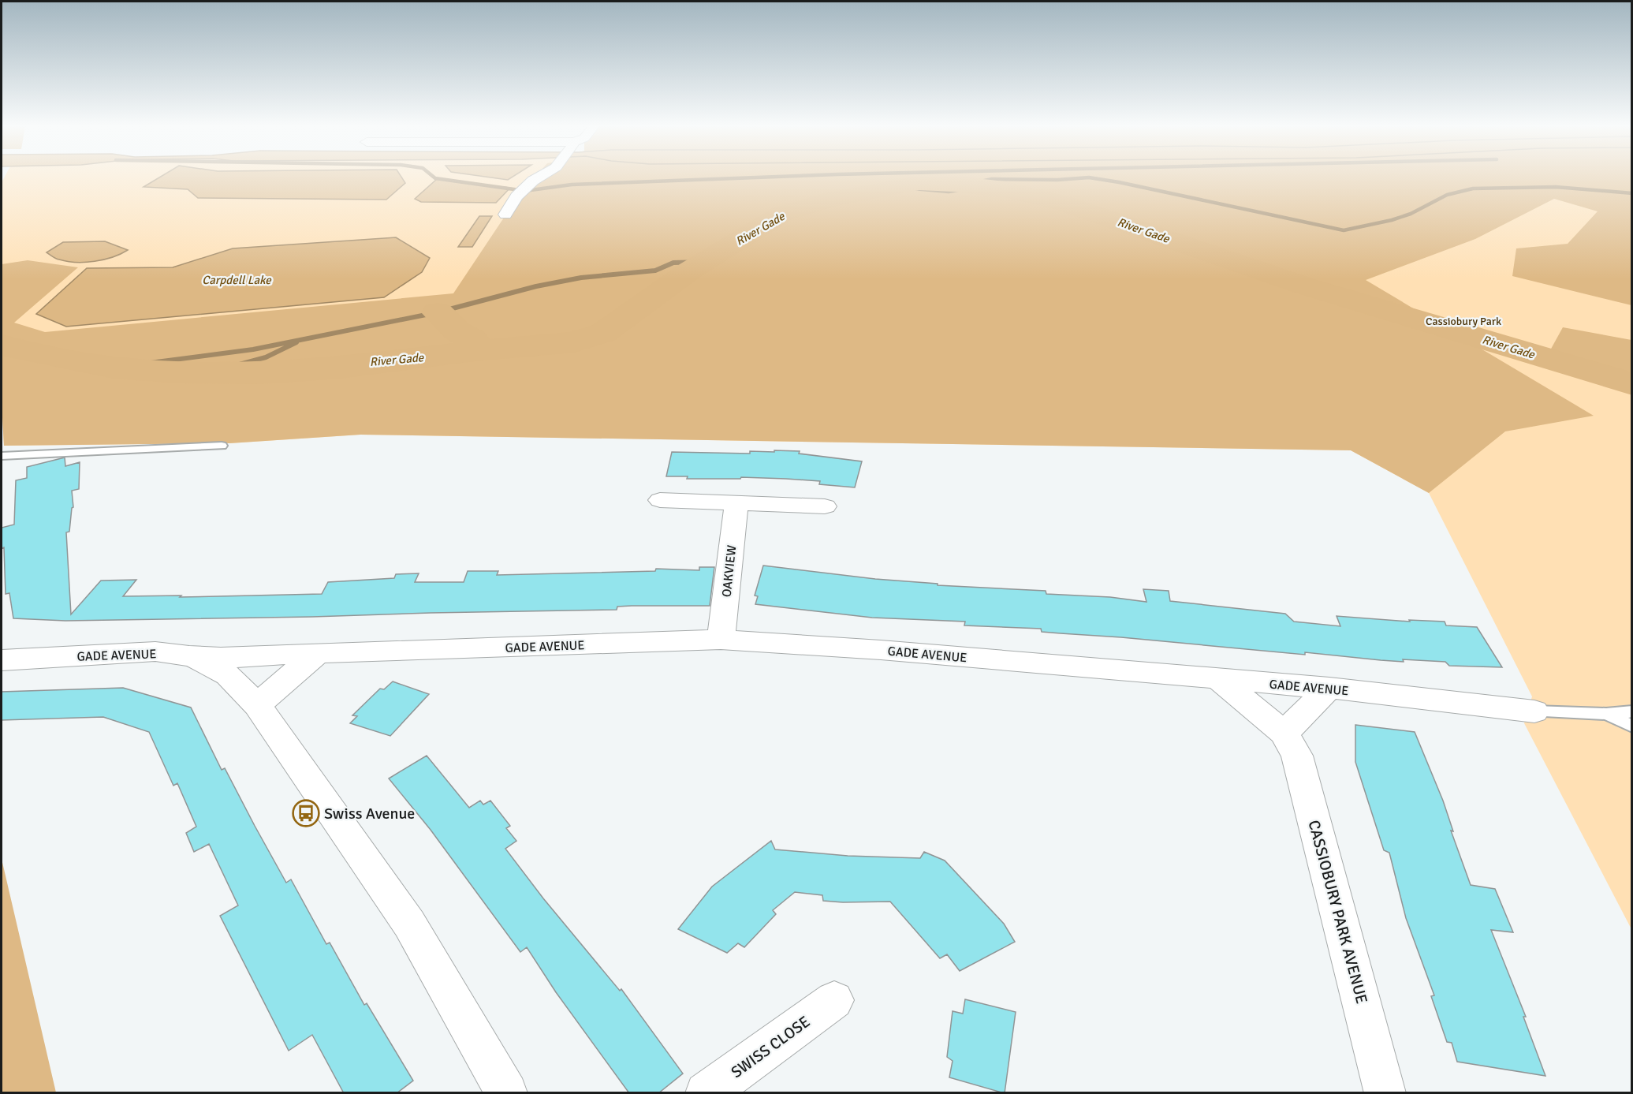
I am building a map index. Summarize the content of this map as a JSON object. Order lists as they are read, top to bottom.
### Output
{
  "streets": {
    "street": [
      "OAKVIEW",
      "GADE AVENUE",
      "CASSIOBURY PARK AVENUE",
      "SWISS CLOSE"
    ]
  },
  "crossings": [
    ["OAKVIEW", "GADE AVENUE"],
    ["GADE AVENUE", "CASSIOBURY PARK AVENUE"]
  ],
  "water": ["River Gade", "Carpdell Lake"],
  "parks": ["Cassiobury Park"],
  "places": {
    "bus stop": ["Swiss Avenue"]
  }
}
